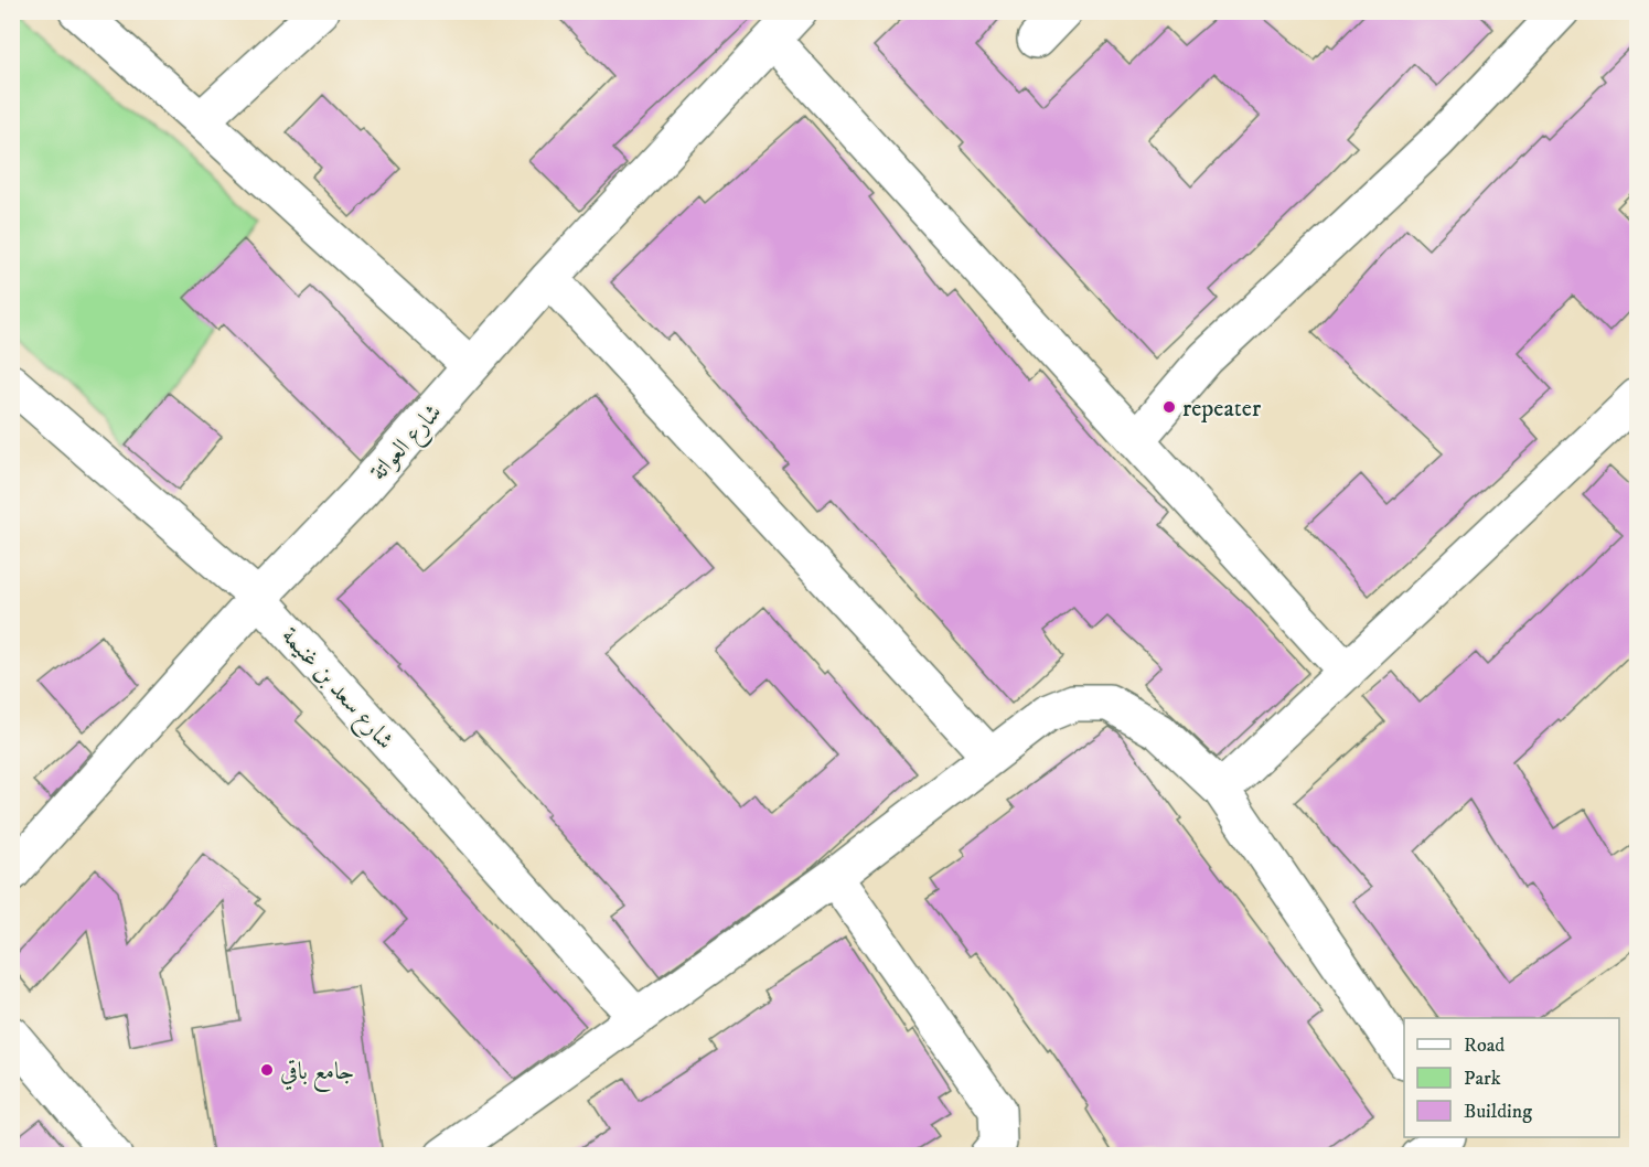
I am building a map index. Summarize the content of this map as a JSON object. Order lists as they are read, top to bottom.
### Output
{
  "streets": {
    "street": ["شارع العواتة", "شارع سعد بن غنيمة"]
  },
  "crossings": [
    ["شارع العواتة", "شارع سعد بن غنيمة"]
  ],
  "places": ["repeater", "جامع باقي"],
  "legend": ["Road", "Park", "Building"]
}
